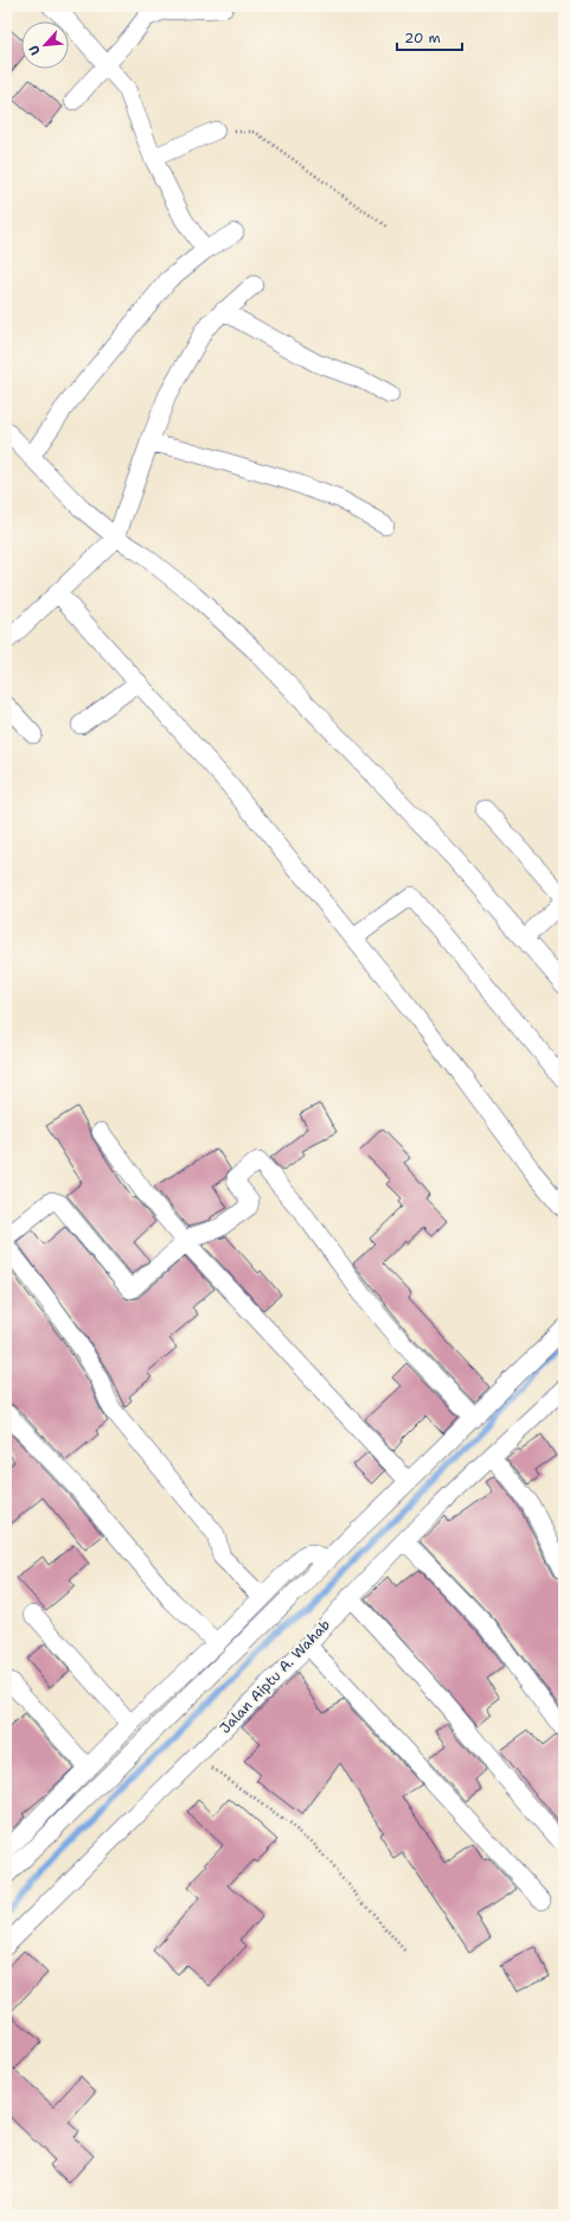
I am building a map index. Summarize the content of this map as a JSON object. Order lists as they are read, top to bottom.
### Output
{
  "streets": {
    "street": ["Jalan Aiptu A. Wahab"]
  },
  "scale_bar": "20 m",
  "north": "bottom left"
}
